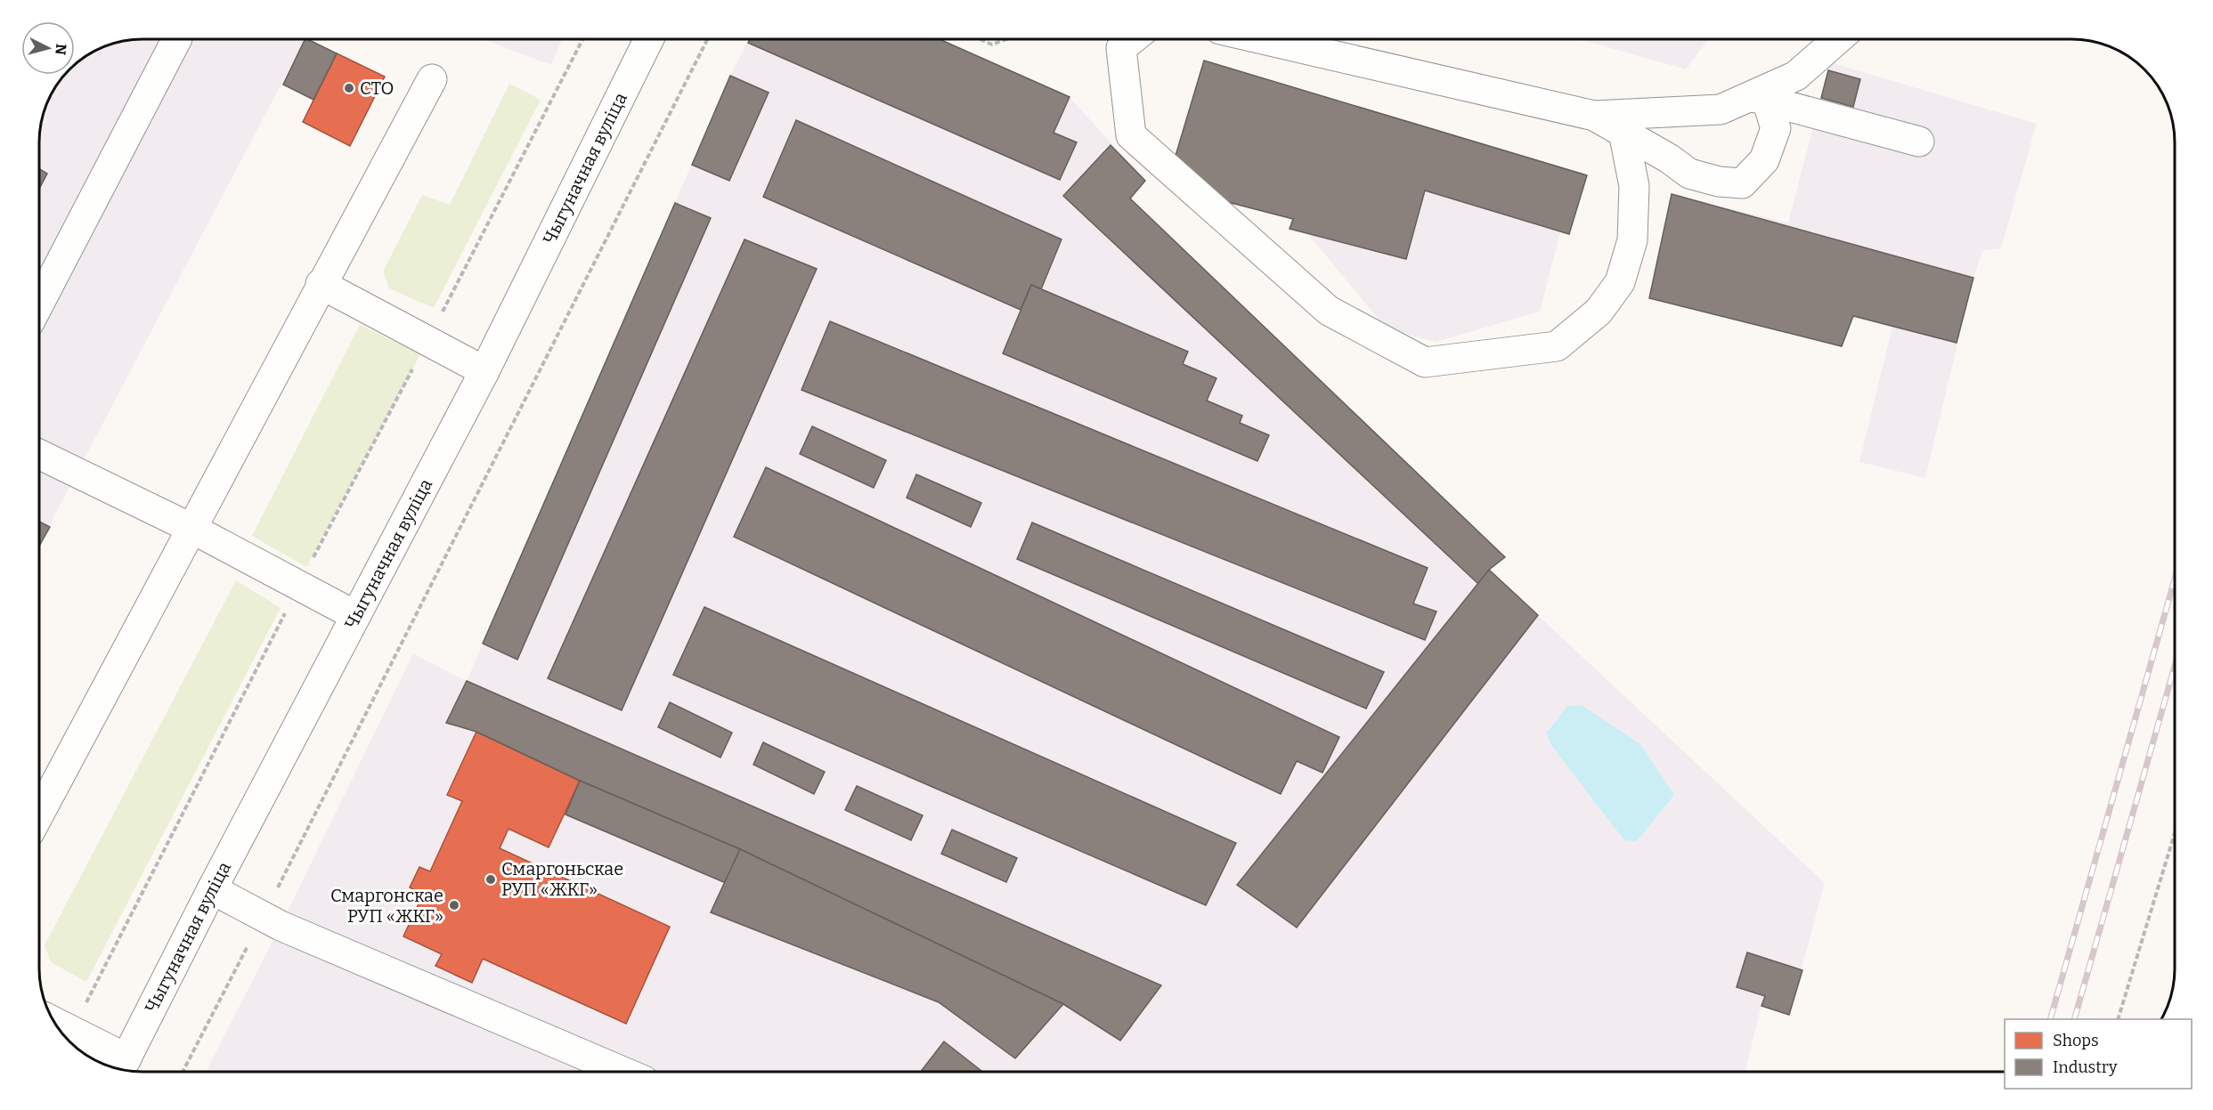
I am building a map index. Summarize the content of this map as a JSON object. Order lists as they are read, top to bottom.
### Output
{
  "streets": {
    "street": ["Чыгуначная вуліца"]
  },
  "places": ["СТО", "Смаргоньскае РУП «ЖКГ»", "Смаргонскае РУП «ЖКГ»"],
  "legend": ["Shops", "Industry"],
  "north": "right"
}
